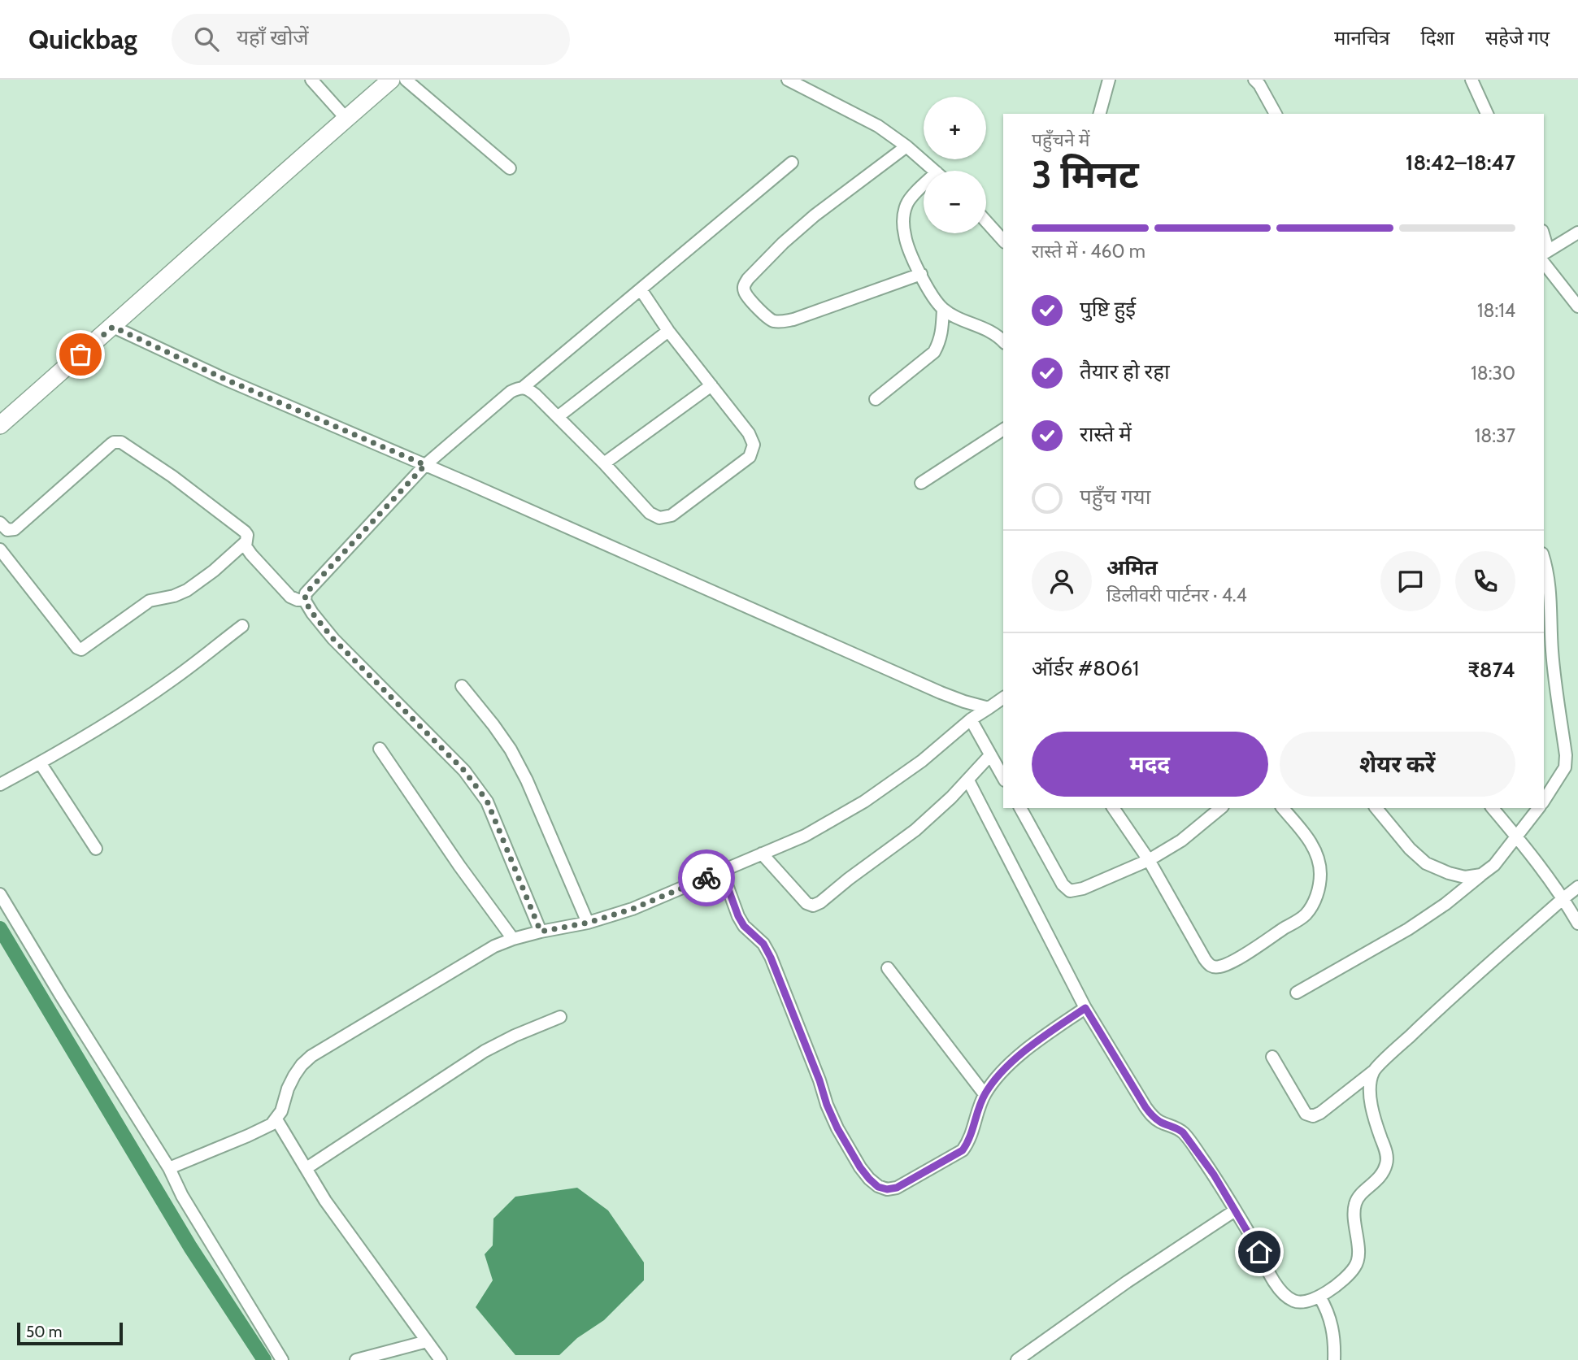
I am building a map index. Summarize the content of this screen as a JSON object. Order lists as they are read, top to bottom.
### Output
{
  "scale_bar": "50 m",
  "page": {
    "header": "Quickbag",
    "search": "यहाँ खोजें",
    "nav": ["मानचित्र", "दिशा", "सहेजे गए"],
    "map_buttons": ["+", "−"],
    "heading": ["3 मिनट", "पहुँचने में", "18:42–18:47"],
    "panel": [
      "अमित",
      "डिलीवरी पार्टनर · 4.4",
      "ऑर्डर #8061",
      "₹874"
    ],
    "bar": "रास्ते में · 460 m",
    "list": [
      ["पुष्टि हुई", "18:14"],
      ["तैयार हो रहा", "18:30"],
      ["रास्ते में", "18:37"],
      "पहुँच गया"
    ],
    "buttons": ["मदद", "शेयर करें"],
    "scale": "50 m"
  }
}
